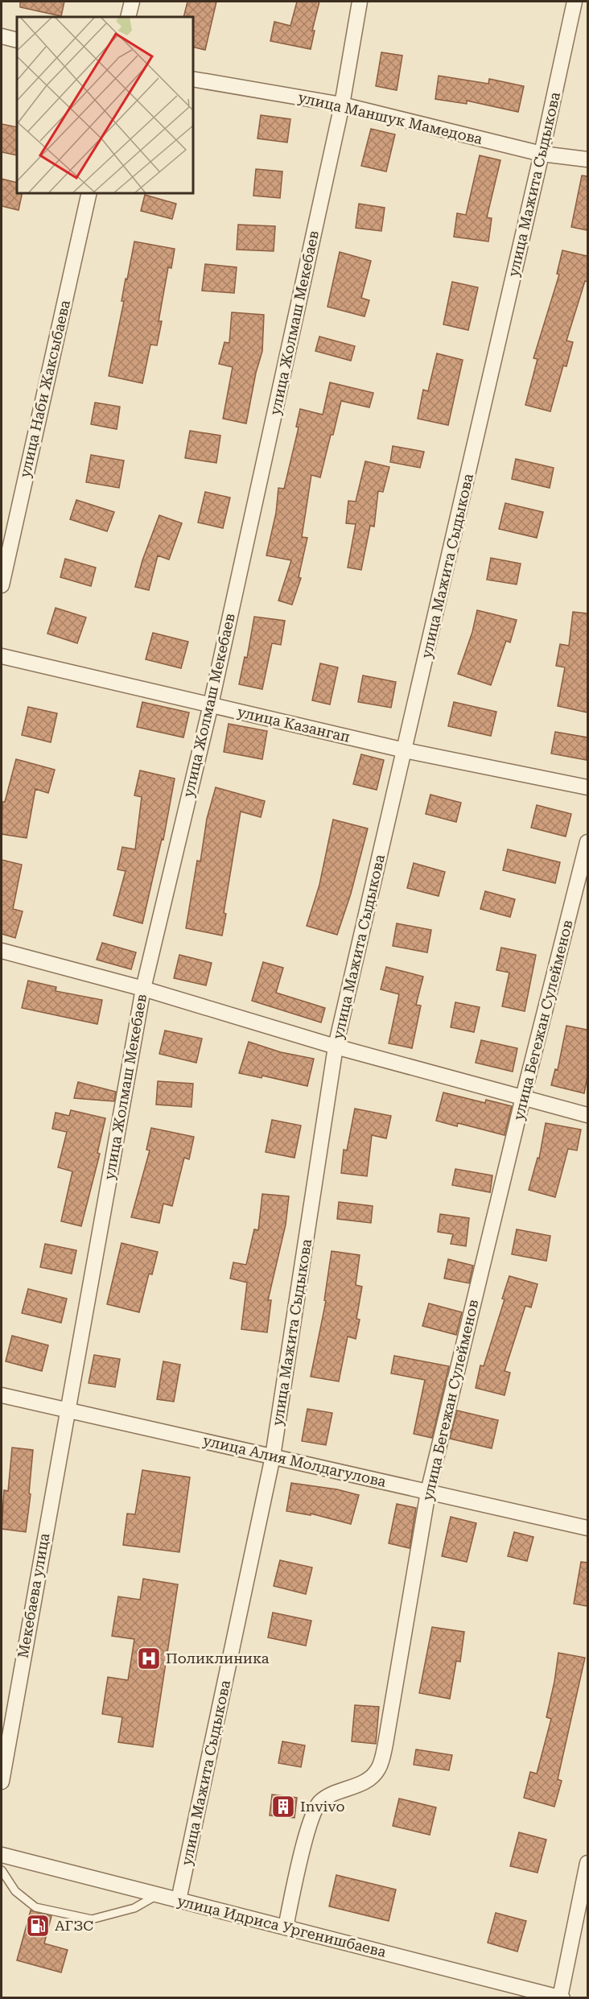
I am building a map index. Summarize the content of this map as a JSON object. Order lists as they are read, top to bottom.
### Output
{
  "streets": {
    "street": [
      "улица Маншук Мамедова",
      "улица Мажита Сыдыкова",
      "улица Жолмаш Мекебаев",
      "улица Наби Жаксыбаева",
      "улица Казангап",
      "улица Бегежан Сулейменов",
      "улица Алия Молдагулова",
      "Мекебаева улица",
      "улица Идриса Ургенишбаева"
    ]
  },
  "crossings": [
    ["улица Маншук Мамедова", "улица Мажита Сыдыкова"],
    ["улица Маншук Мамедова", "улица Жолмаш Мекебаев"],
    ["улица Мажита Сыдыкова", "улица Казангап"],
    ["улица Мажита Сыдыкова", "улица Алия Молдагулова"],
    ["улица Мажита Сыдыкова", "улица Идриса Ургенишбаева"],
    ["улица Жолмаш Мекебаев", "улица Казангап"],
    ["улица Жолмаш Мекебаев", "улица Алия Молдагулова"],
    ["улица Жолмаш Мекебаев", "Мекебаева улица"],
    ["улица Бегежан Сулейменов", "улица Алия Молдагулова"],
    ["улица Бегежан Сулейменов", "улица Идриса Ургенишбаева"],
    ["улица Алия Молдагулова", "Мекебаева улица"]
  ],
  "places": {
    "hospital": ["Поликлиника"],
    "building": ["Invivo"],
    "fuel station": ["АГЗС"]
  }
}
